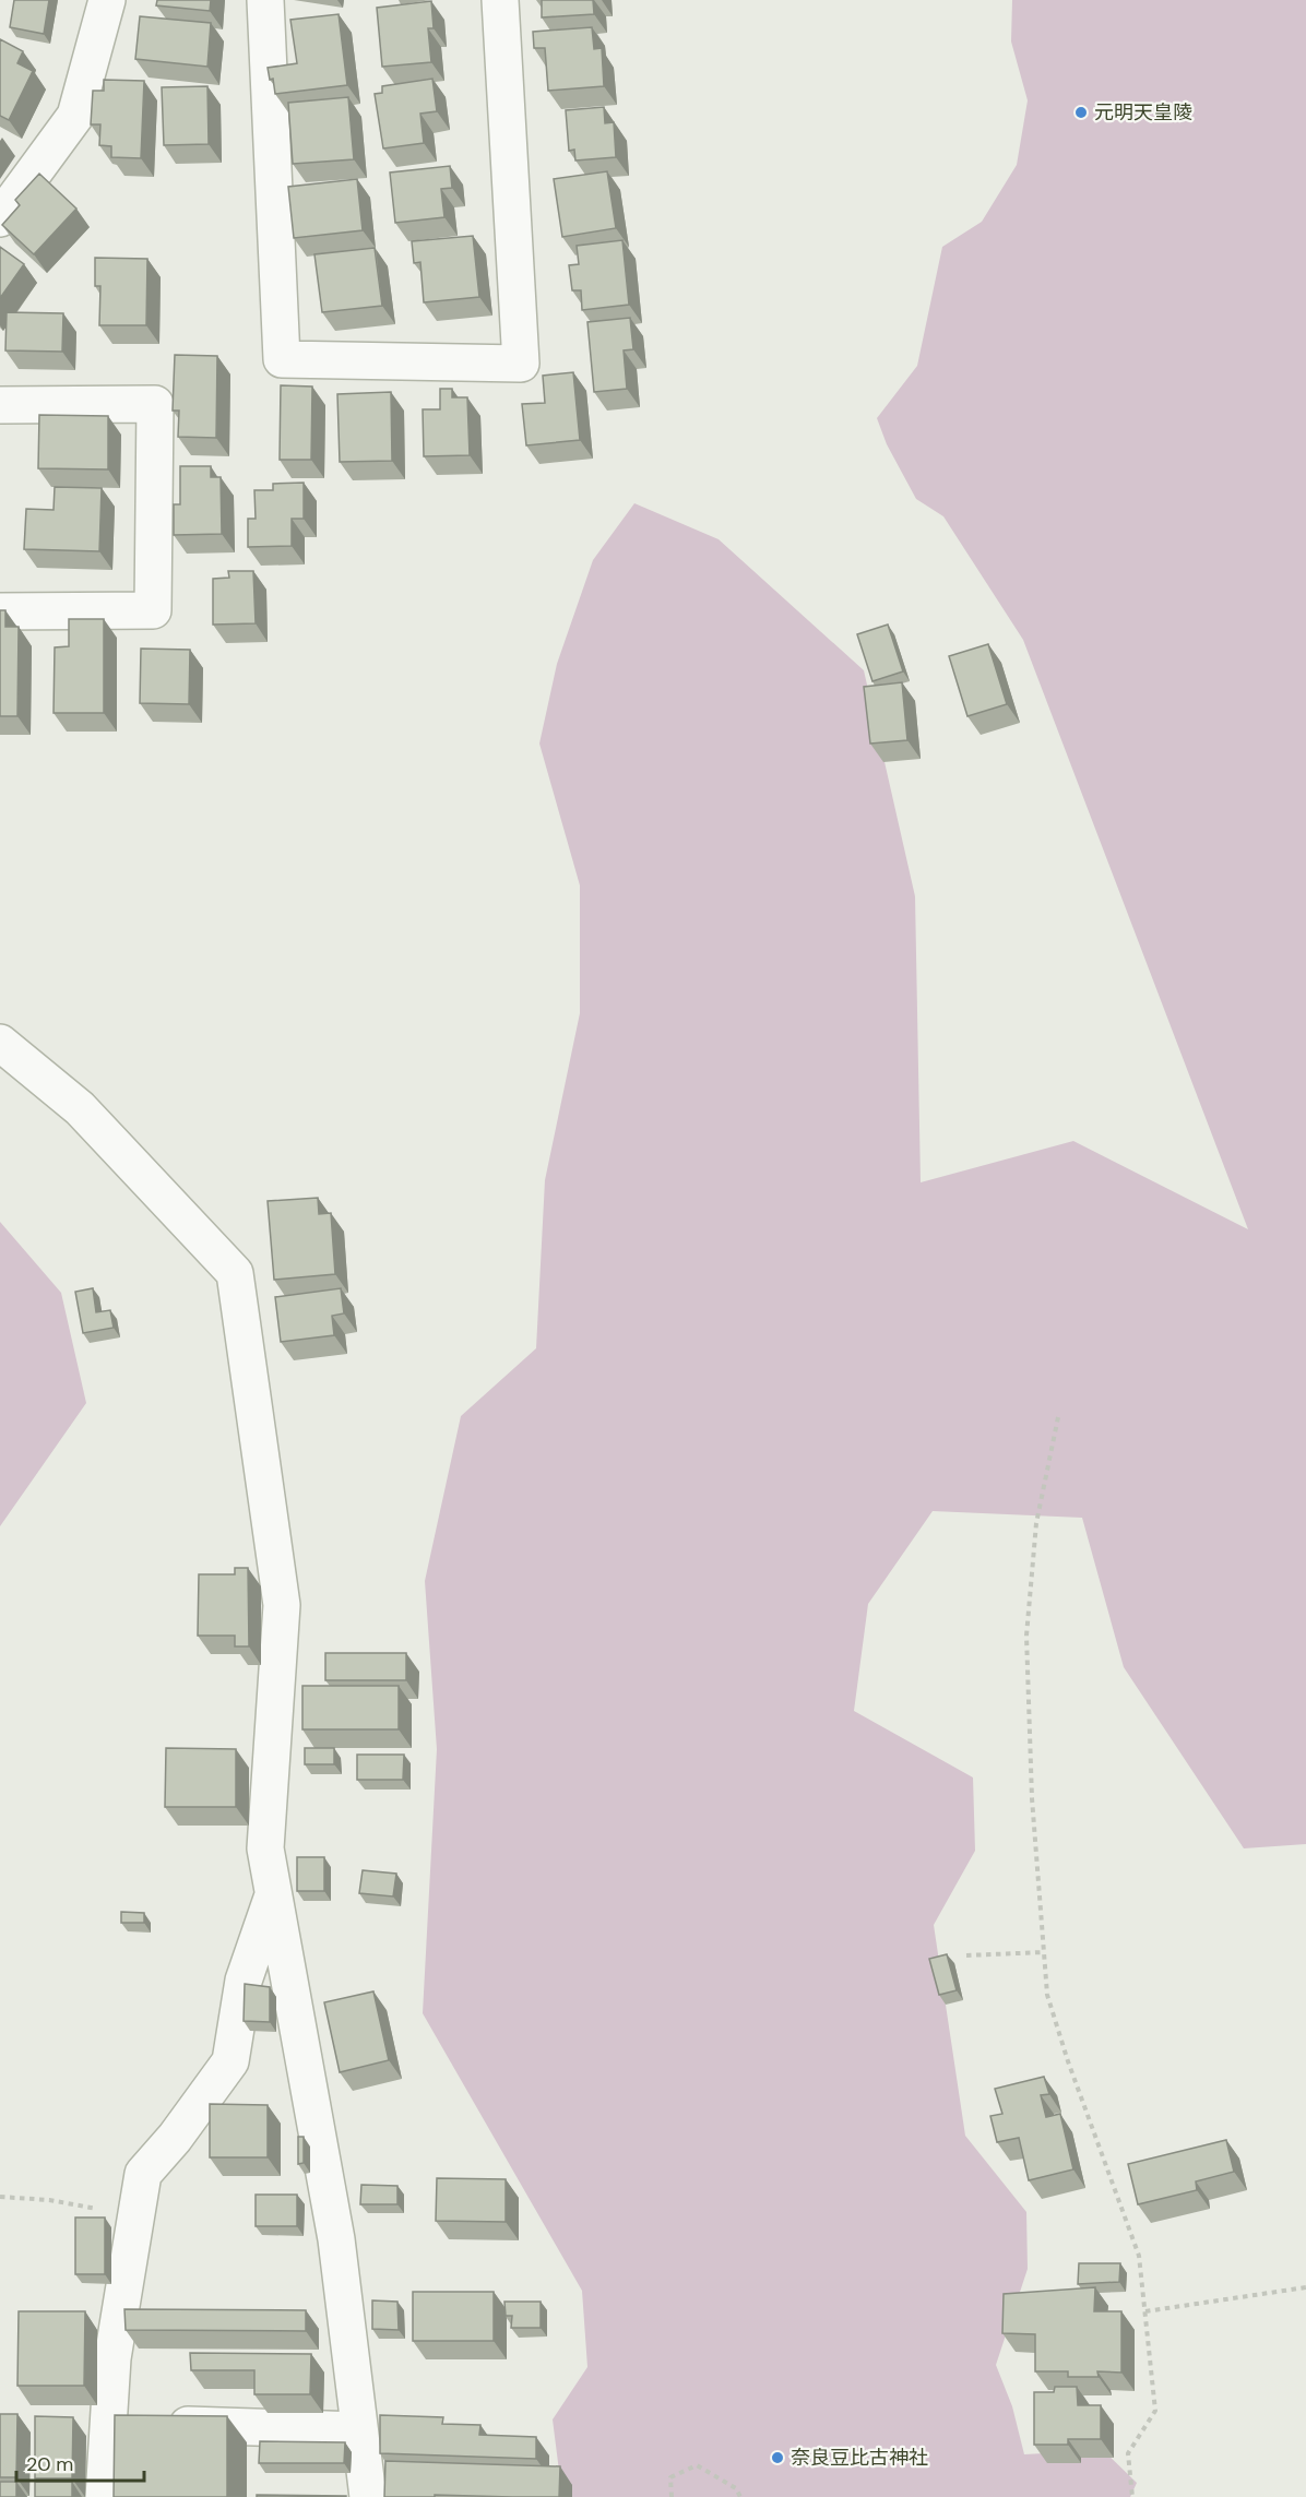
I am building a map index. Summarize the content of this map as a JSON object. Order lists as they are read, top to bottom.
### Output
{
  "places": ["元明天皇陵", "奈良豆比古神社"],
  "scale_bar": "20 m"
}
